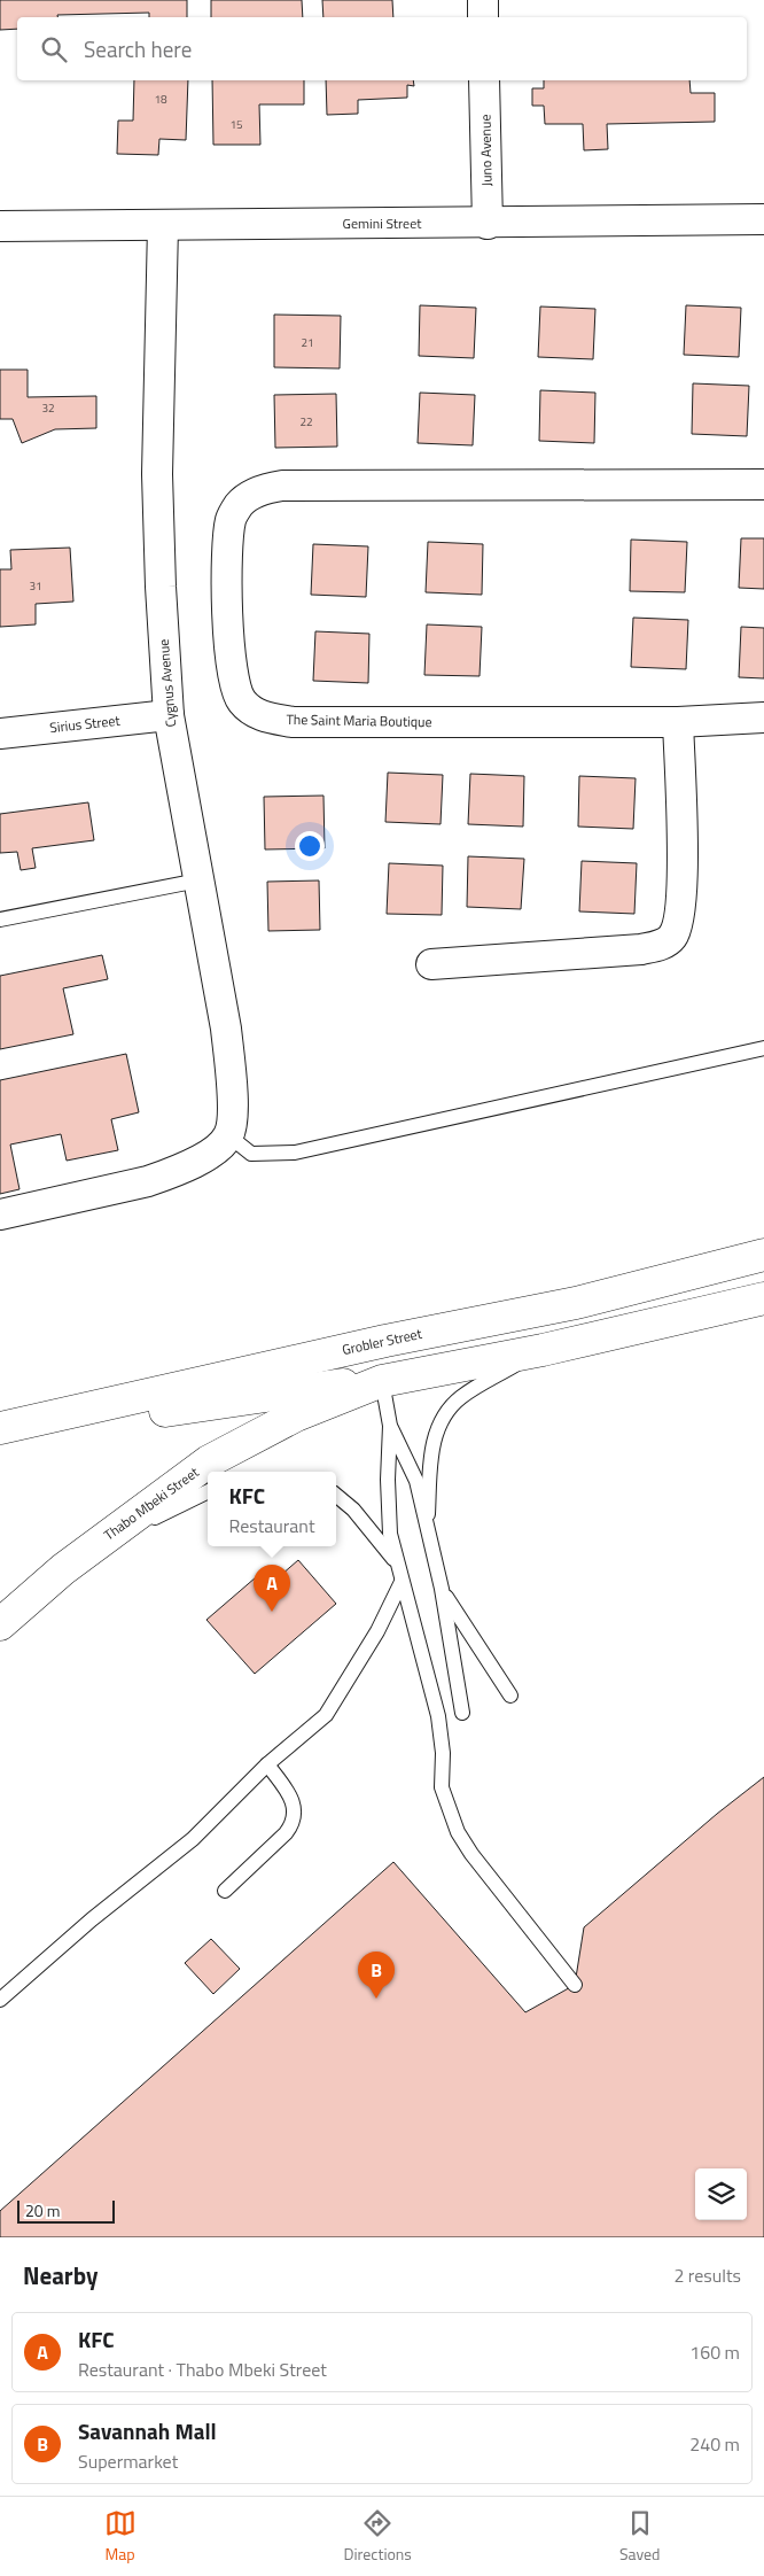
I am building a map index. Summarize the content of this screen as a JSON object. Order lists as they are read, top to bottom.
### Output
{
  "streets": {
    "main road": ["Grobler Street", "Thabo Mbeki Street"],
    "street": [
      "Juno Avenue",
      "Gemini Street",
      "Cygnus Avenue",
      "The Saint Maria Boutique",
      "Sirius Street"
    ]
  },
  "crossings": [
    ["Juno Avenue", "Gemini Street"],
    ["Gemini Street", "Cygnus Avenue"],
    ["Cygnus Avenue", "Sirius Street"]
  ],
  "house_numbers": [
    "18",
    "15",
    "21",
    "32",
    "22",
    "31"
  ],
  "scale_bar": "20 m",
  "page": {
    "search": "Search here",
    "popup": ["KFC", "Restaurant"],
    "pins": ["A", "B"],
    "scale": "20 m",
    "heading": ["Nearby", "2 results"],
    "list": [
      {
        "mark": "A",
        "name": "KFC",
        "note": "Restaurant · Thabo Mbeki Street",
        "value": "160 m"
      },
      {
        "mark": "B",
        "name": "Savannah Mall",
        "note": "Supermarket",
        "value": "240 m"
      }
    ],
    "nav": ["Map", "Directions", "Saved"]
  }
}
